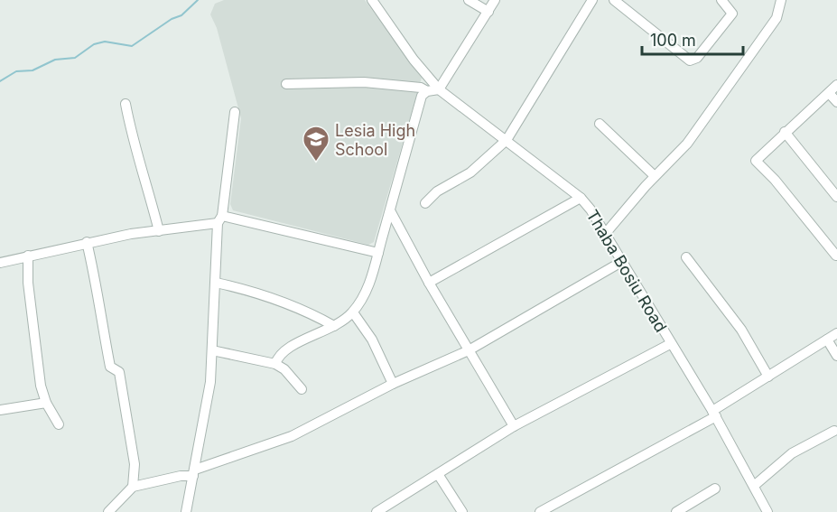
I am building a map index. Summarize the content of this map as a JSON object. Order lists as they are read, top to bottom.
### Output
{
  "streets": {
    "street": ["Thaba Bosiu Road"]
  },
  "places": {
    "school or university": ["Lesia High School"]
  },
  "scale_bar": "100 m"
}
